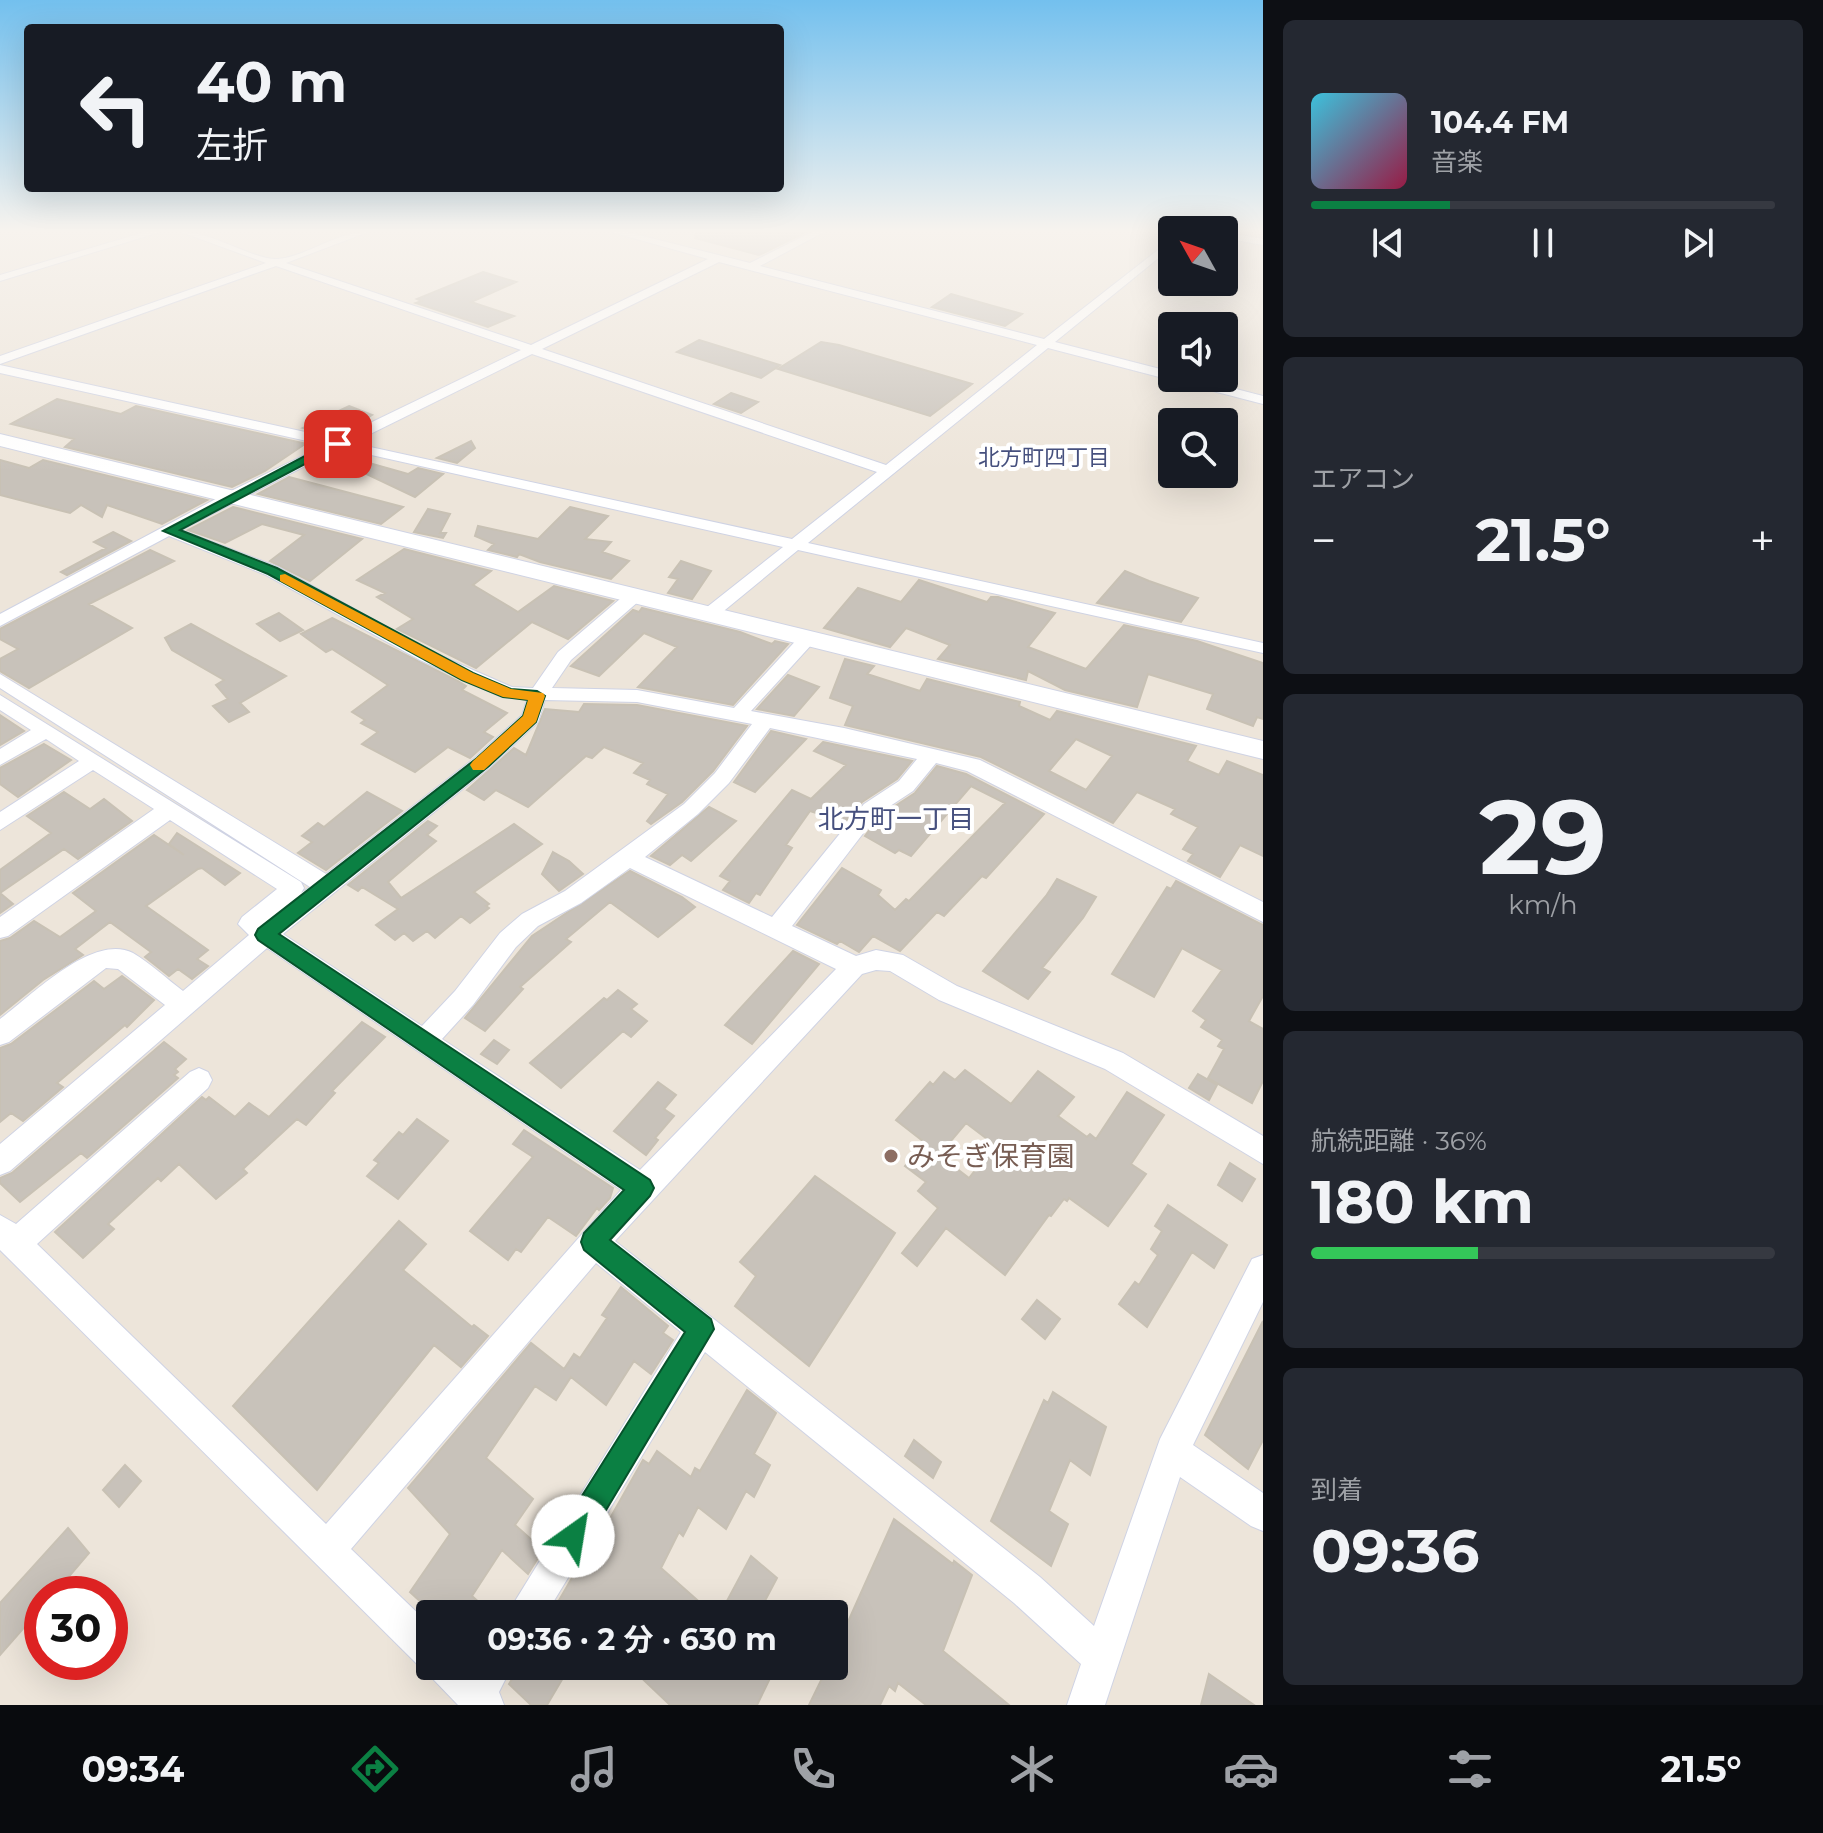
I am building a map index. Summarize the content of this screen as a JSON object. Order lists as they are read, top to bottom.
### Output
{
  "districts": ["北方町四丁目", "北方町一丁目"],
  "places": ["みそぎ保育園"],
  "north": "top left",
  "page": {
    "turn": ["40 m", "左折"],
    "song": ["104.4 FM", "音楽"],
    "tile": [
      "エアコン",
      ["29", "km/h"],
      ["航続距離 · 36%", "180 km"],
      ["到着", "09:36"]
    ],
    "heat": ["−", "21.5°", "+"],
    "limit": "30",
    "trip": "09:36 · 2 分 · 630 m",
    "tabs": ["09:34", "21.5°"]
  }
}
